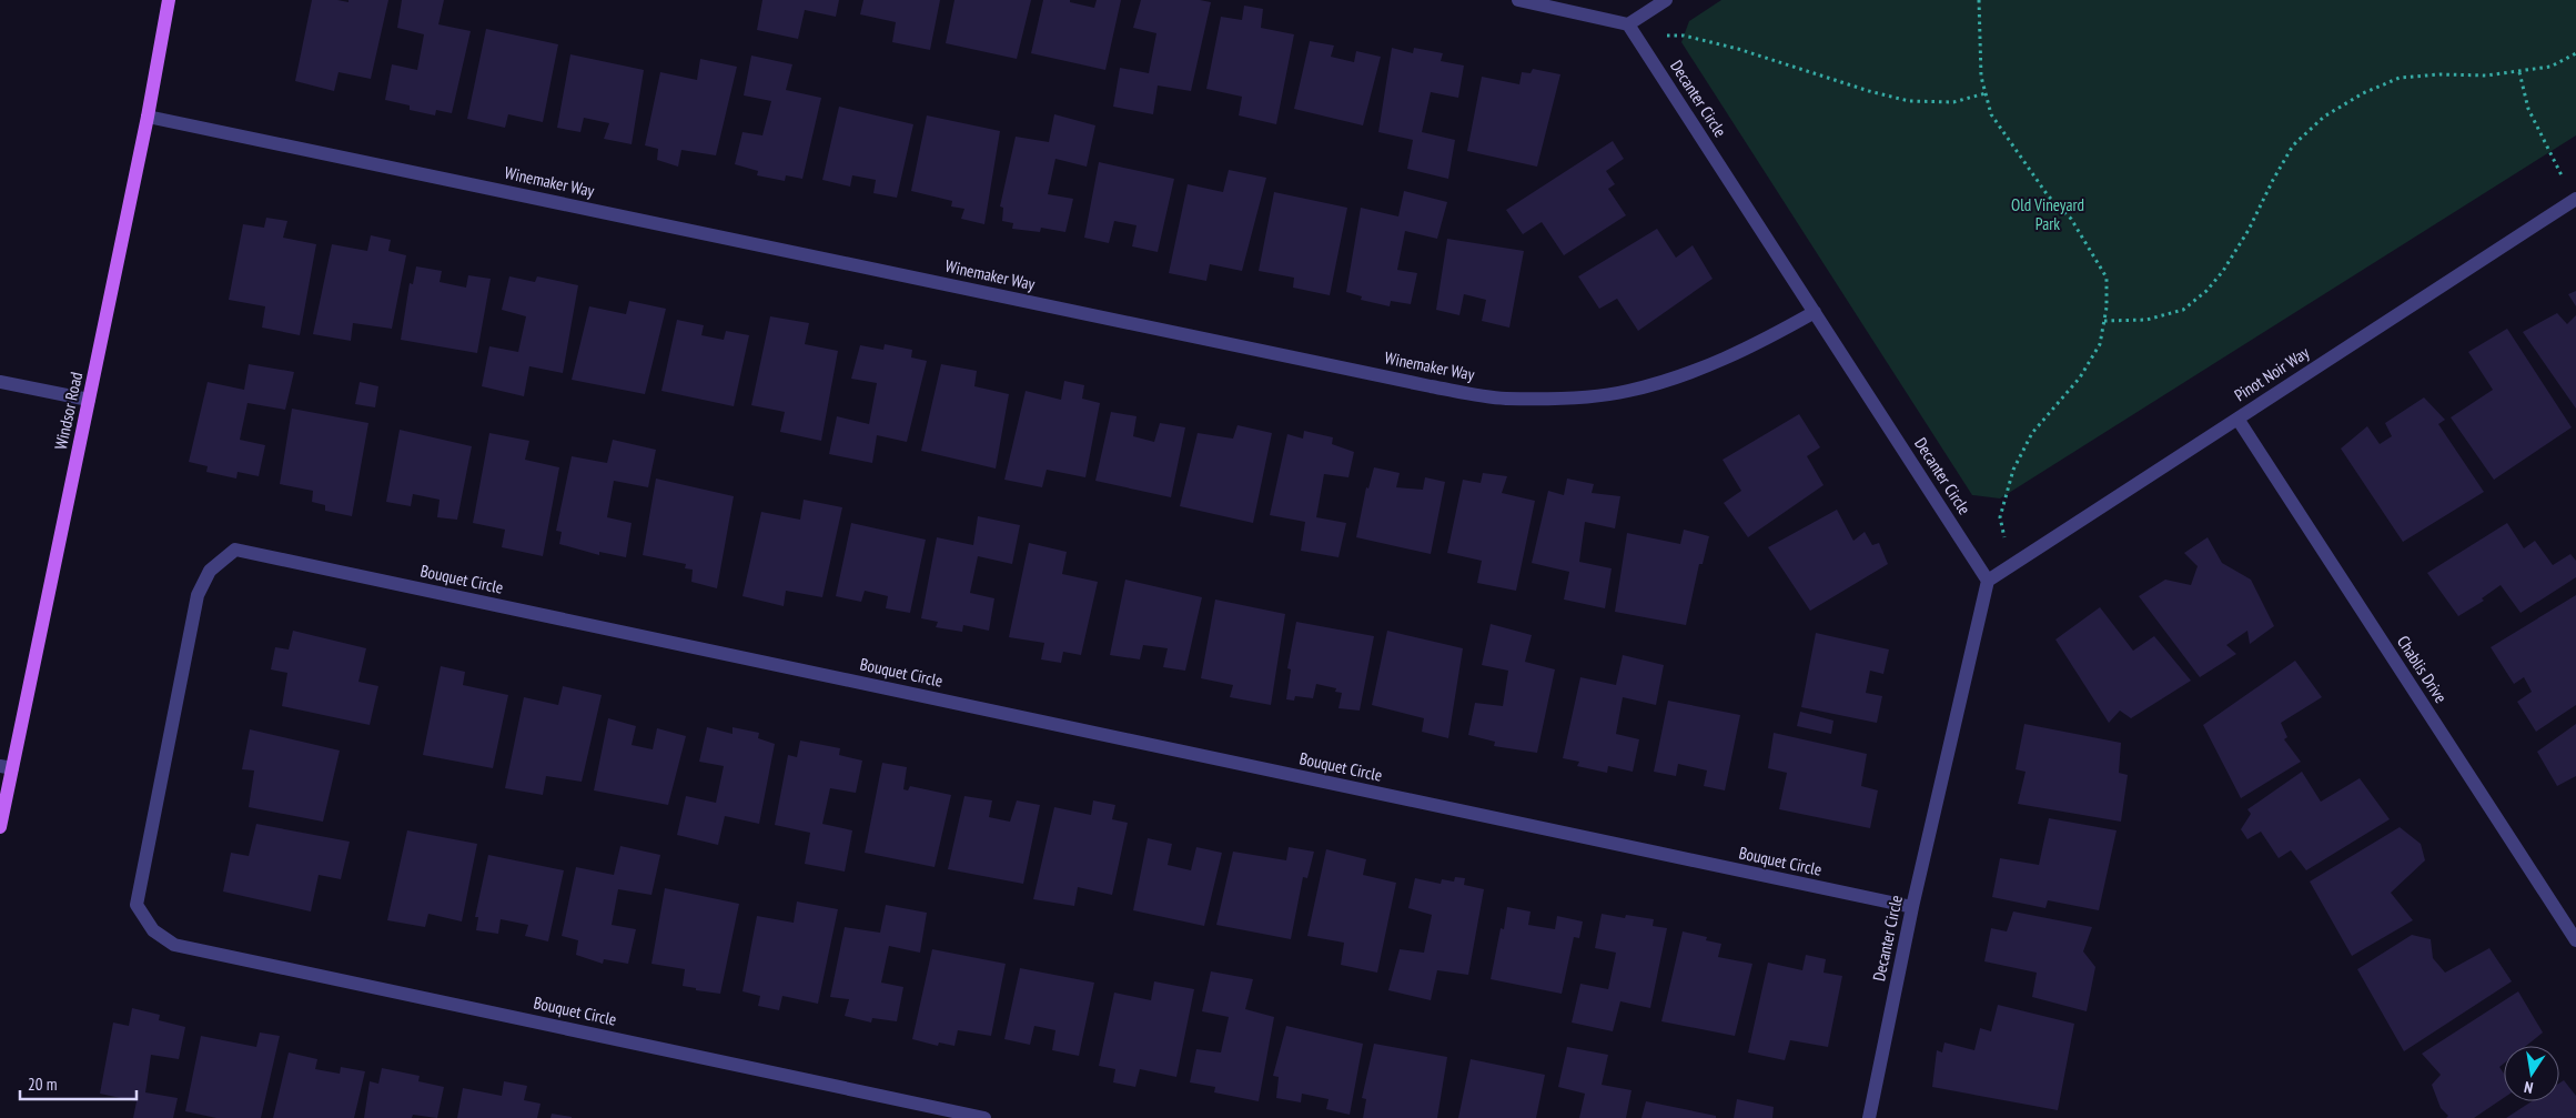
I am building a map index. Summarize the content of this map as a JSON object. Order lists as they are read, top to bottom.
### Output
{
  "streets": {
    "main road": ["Windsor Road"],
    "street": [
      "Decanter Circle",
      "Winemaker Way",
      "Pinot Noir Way",
      "Bouquet Circle",
      "Chablis Drive"
    ]
  },
  "crossings": [
    ["Decanter Circle", "Winemaker Way"],
    ["Decanter Circle", "Pinot Noir Way"],
    ["Decanter Circle", "Bouquet Circle"],
    ["Winemaker Way", "Windsor Road"],
    ["Pinot Noir Way", "Chablis Drive"]
  ],
  "parks": ["Old Vineyard Park"],
  "scale_bar": "20 m",
  "north": "bottom"
}
